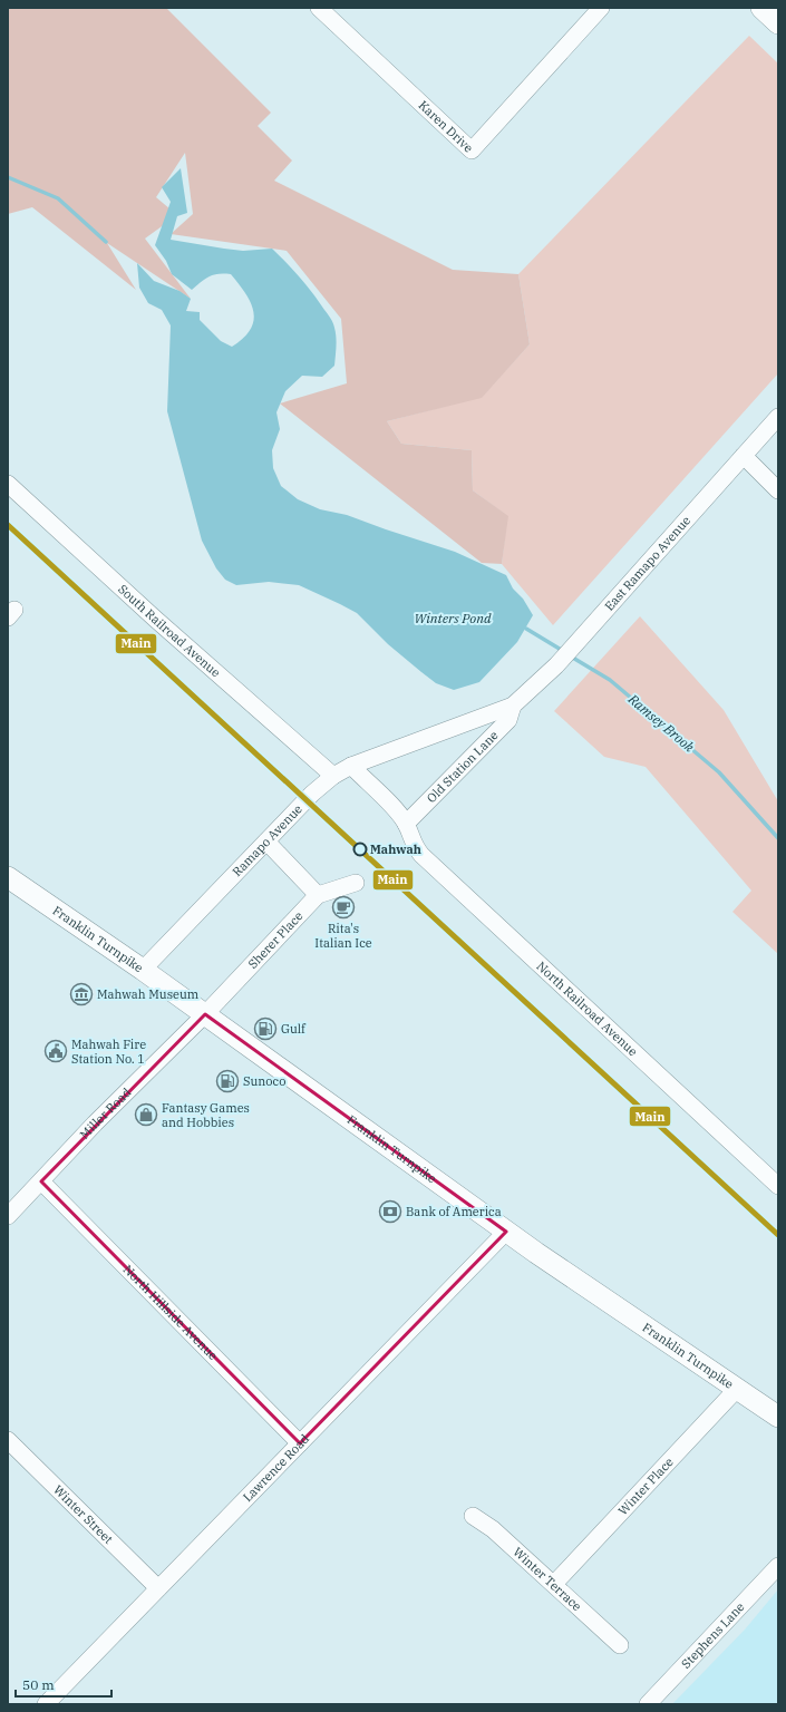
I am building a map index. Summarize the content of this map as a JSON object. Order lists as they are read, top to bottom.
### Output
{
  "streets": {
    "main road": ["Franklin Turnpike"],
    "street": [
      "Karen Drive",
      "East Ramapo Avenue",
      "South Railroad Avenue",
      "Old Station Lane",
      "Ramapo Avenue",
      "Sherer Place",
      "North Railroad Avenue",
      "Miller Road",
      "North Hillside Avenue",
      "Lawrence Road",
      "Winter Place",
      "Winter Street",
      "Winter Terrace",
      "Stephens Lane"
    ]
  },
  "crossings": [
    ["East Ramapo Avenue", "Old Station Lane"],
    ["East Ramapo Avenue", "Ramapo Avenue"],
    ["South Railroad Avenue", "Ramapo Avenue"],
    ["Old Station Lane", "Ramapo Avenue"],
    ["Old Station Lane", "North Railroad Avenue"],
    ["Ramapo Avenue", "Franklin Turnpike"],
    ["Franklin Turnpike", "Sherer Place"],
    ["Franklin Turnpike", "Miller Road"],
    ["Franklin Turnpike", "Lawrence Road"],
    ["Franklin Turnpike", "Winter Place"],
    ["Sherer Place", "Miller Road"],
    ["Miller Road", "North Hillside Avenue"],
    ["North Hillside Avenue", "Lawrence Road"],
    ["Lawrence Road", "Winter Street"],
    ["Winter Place", "Winter Terrace"]
  ],
  "water": ["Winters Pond", "Ramsey Brook"],
  "places": {
    "other": ["Mahwah"],
    "cafe": ["Rita's Italian Ice"],
    "museum": ["Mahwah Museum"],
    "fuel station": ["Gulf", "Sunoco"],
    "public building": ["Mahwah Fire Station No. 1"],
    "shop": ["Fantasy Games and Hobbies"],
    "bank": ["Bank of America"]
  },
  "lines": ["transit line Main"],
  "scale_bar": "50 m"
}
